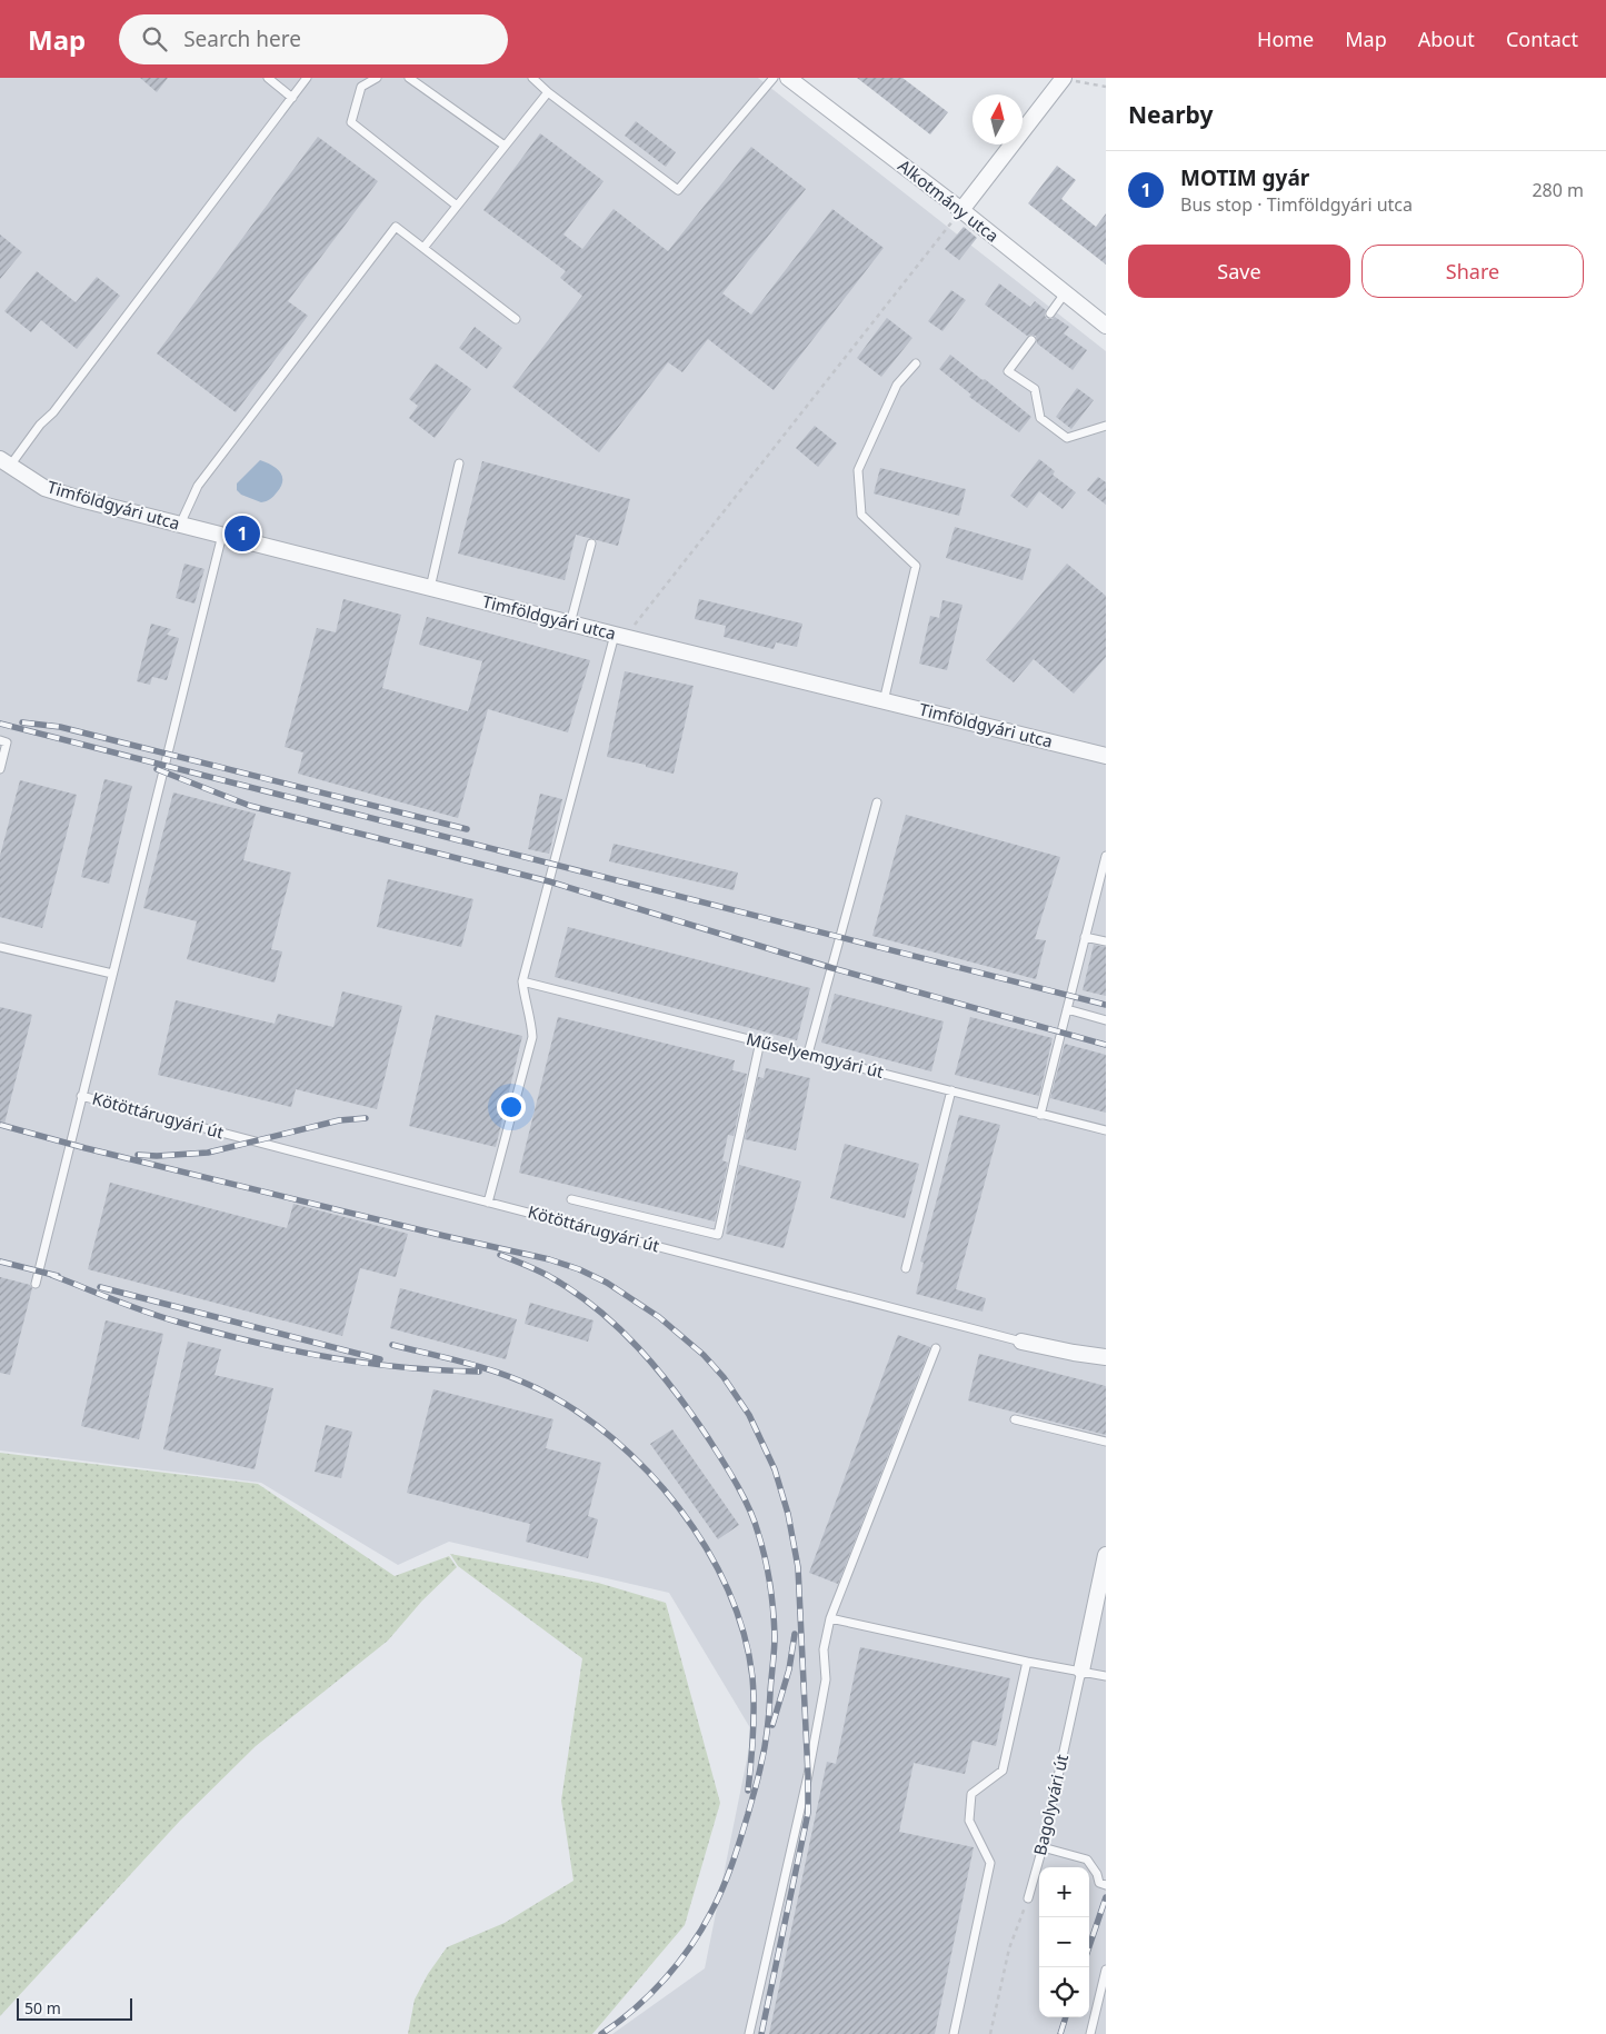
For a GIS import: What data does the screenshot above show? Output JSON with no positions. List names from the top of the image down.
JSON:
{
  "streets": {
    "street": ["Alkotmány utca", "Timföldgyári utca", "Kötöttárugyári út"],
    "lane": ["Műselyemgyári út", "Bagolyvári út"]
  },
  "scale_bar": "50 m",
  "north": "top",
  "page": {
    "header": "Map",
    "search": "Search here",
    "nav": [
      "Home",
      "Map",
      "About",
      "Contact"
    ],
    "heading": "Nearby",
    "list": [
      {
        "mark": "1",
        "name": "MOTIM gyár",
        "note": "Bus stop · Timföldgyári utca",
        "value": "280 m"
      }
    ],
    "buttons": ["Save", "Share"],
    "pins": "1",
    "map_buttons": ["+", "−"],
    "scale": "50 m"
  }
}
